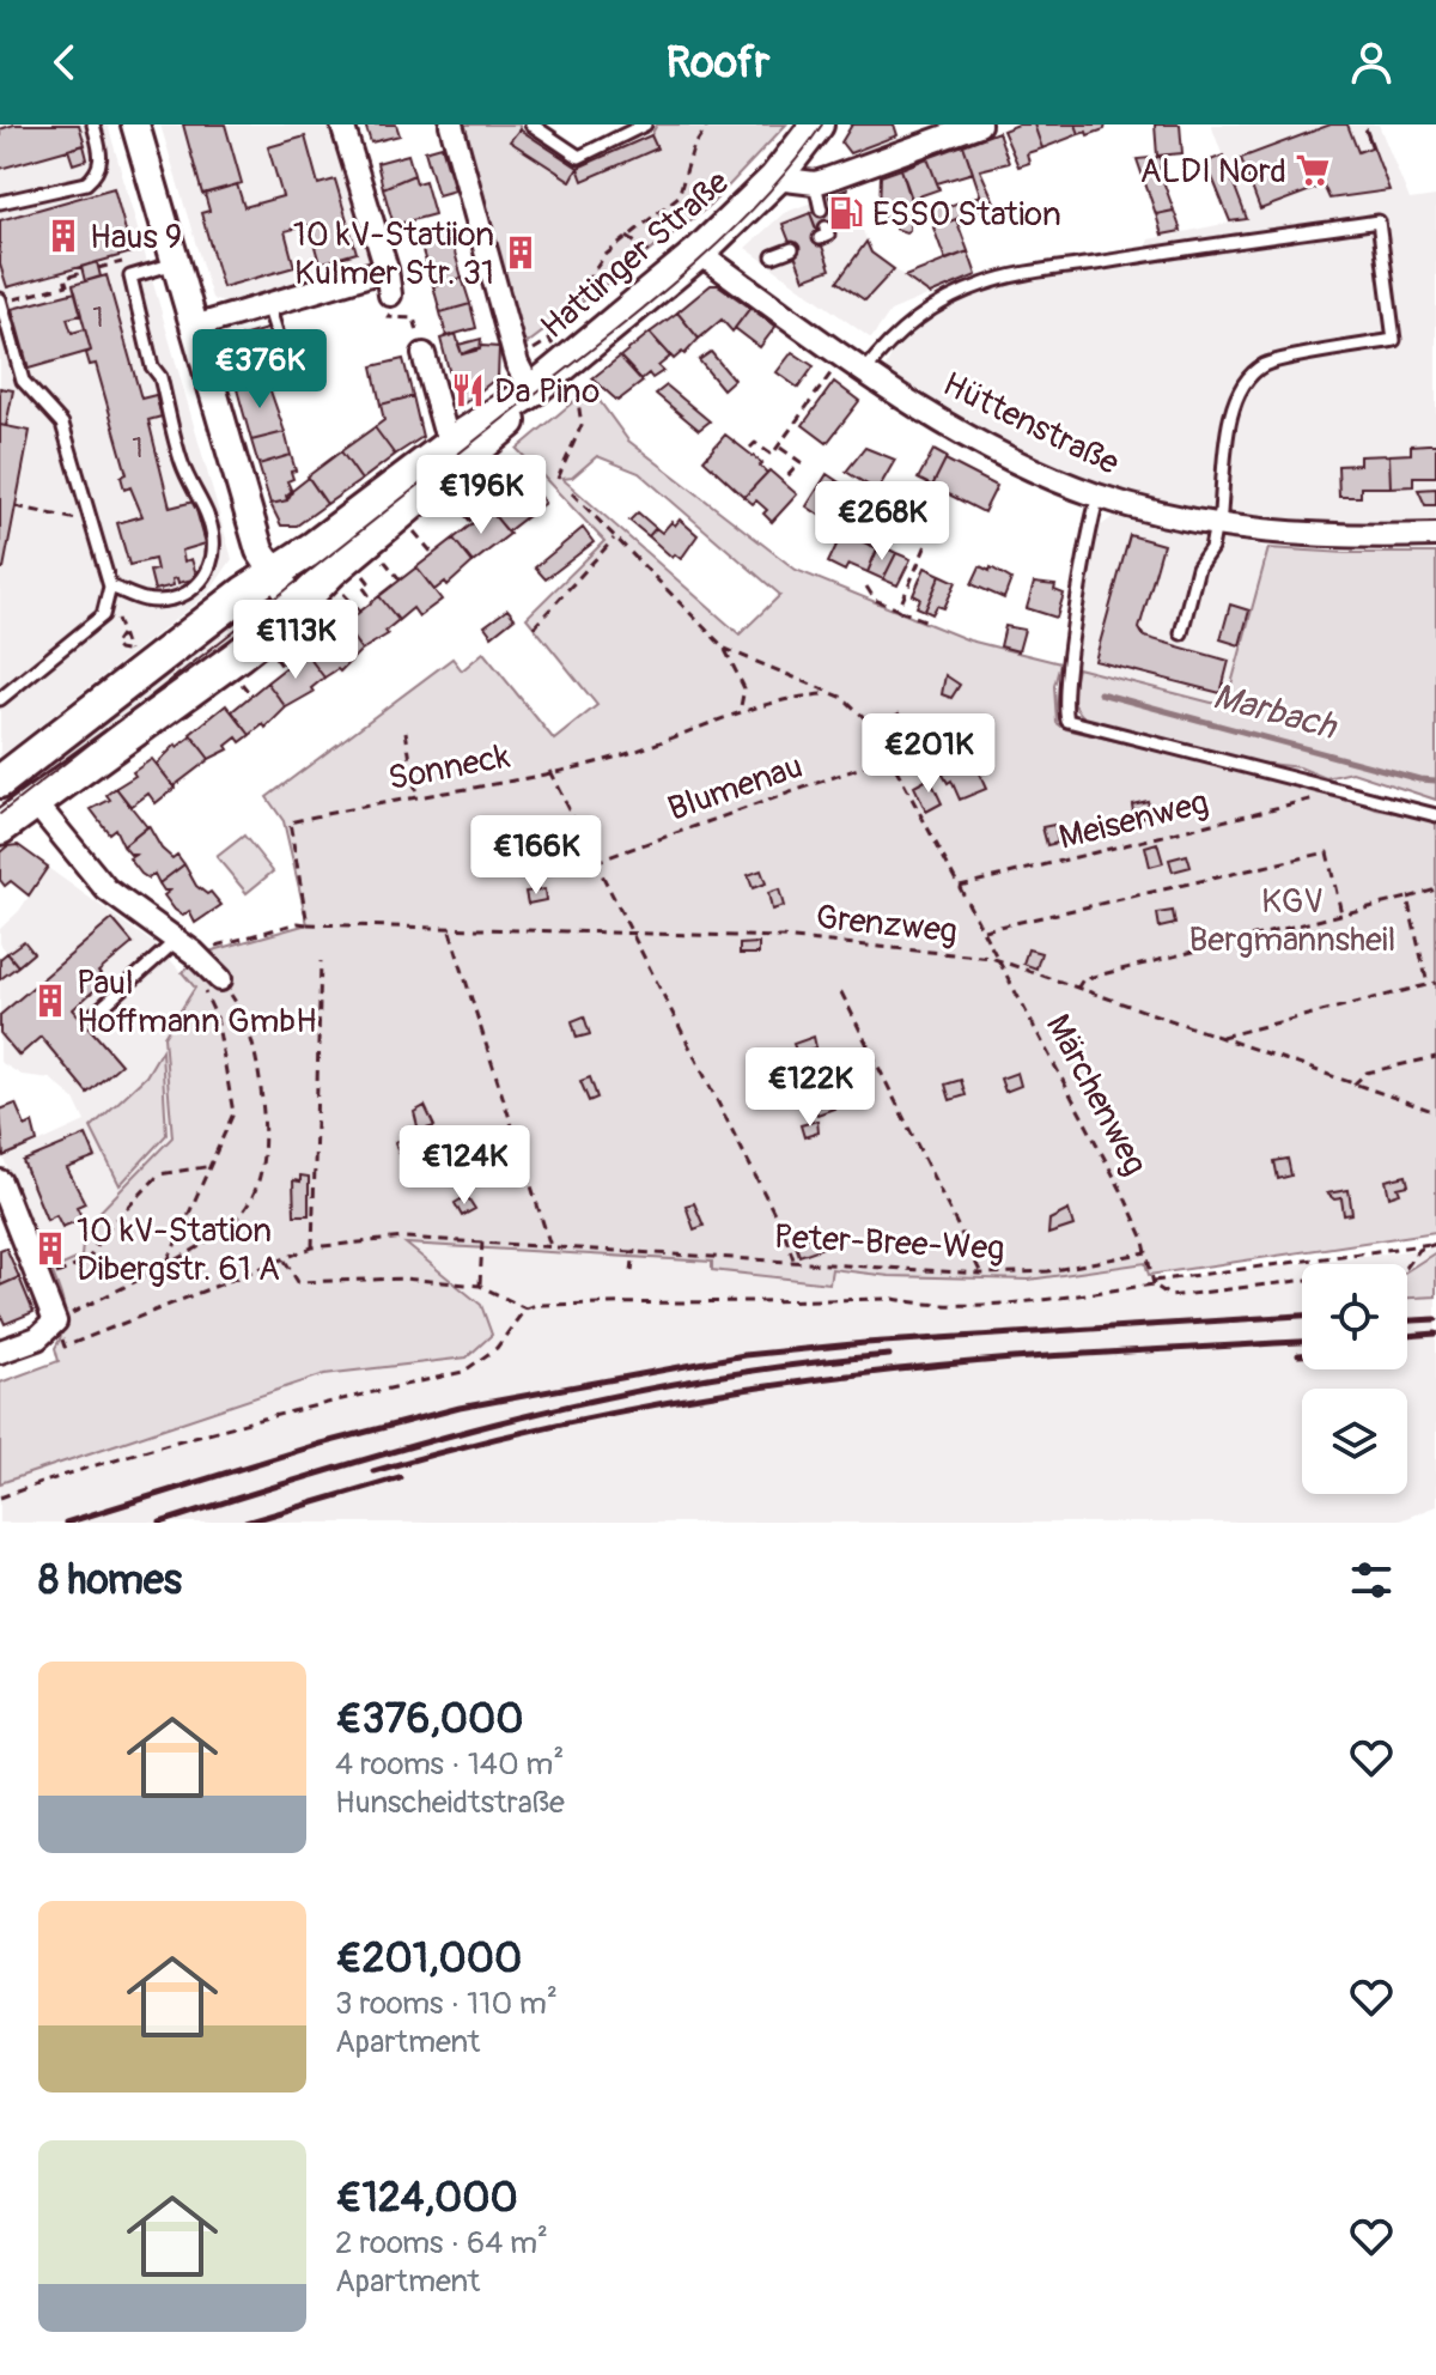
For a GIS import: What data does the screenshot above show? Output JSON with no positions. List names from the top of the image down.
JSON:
{
  "streets": {
    "main road": ["Hattinger Straße"],
    "street": ["Hüttenstraße"],
    "path": [
      "Sonneck",
      "Blumenau",
      "Meisenweg",
      "Grenzweg",
      "Märchenweg",
      "Peter-Bree-Weg"
    ]
  },
  "crossings": [
    ["Hattinger Straße", "Hüttenstraße"],
    ["Sonneck", "Grenzweg"],
    ["Sonneck", "Märchenweg"],
    ["Blumenau", "Märchenweg"],
    ["Meisenweg", "Märchenweg"],
    ["Grenzweg", "Märchenweg"],
    ["Märchenweg", "Peter-Bree-Weg"]
  ],
  "water": ["Marbach"],
  "parks": ["KGV Bergmannsheil"],
  "places": {
    "supermarket": ["ALDI Nord"],
    "fuel station": ["ESSO Station"],
    "building": [
      "Haus 9",
      "10 kV-Statiion Kulmer Str. 31",
      "Paul Hoffmann GmbH",
      "10 kV-Station Dibergstr. 61 A"
    ],
    "restaurant": ["Da Pino"]
  },
  "house_numbers": ["1", "1"],
  "page": {
    "header": "Roofr",
    "price": [
      "€376K",
      "€196K",
      "€268K",
      "€113K",
      "€201K",
      "€166K",
      "€122K",
      "€124K"
    ],
    "heading": "8 homes",
    "list": [
      {
        "name": "€376,000",
        "note": "4 rooms · 140 m² · Hunscheidtstraße"
      },
      {
        "name": "€201,000",
        "note": "3 rooms · 110 m² · Apartment"
      },
      {
        "name": "€124,000",
        "note": "2 rooms · 64 m² · Apartment"
      }
    ]
  }
}
